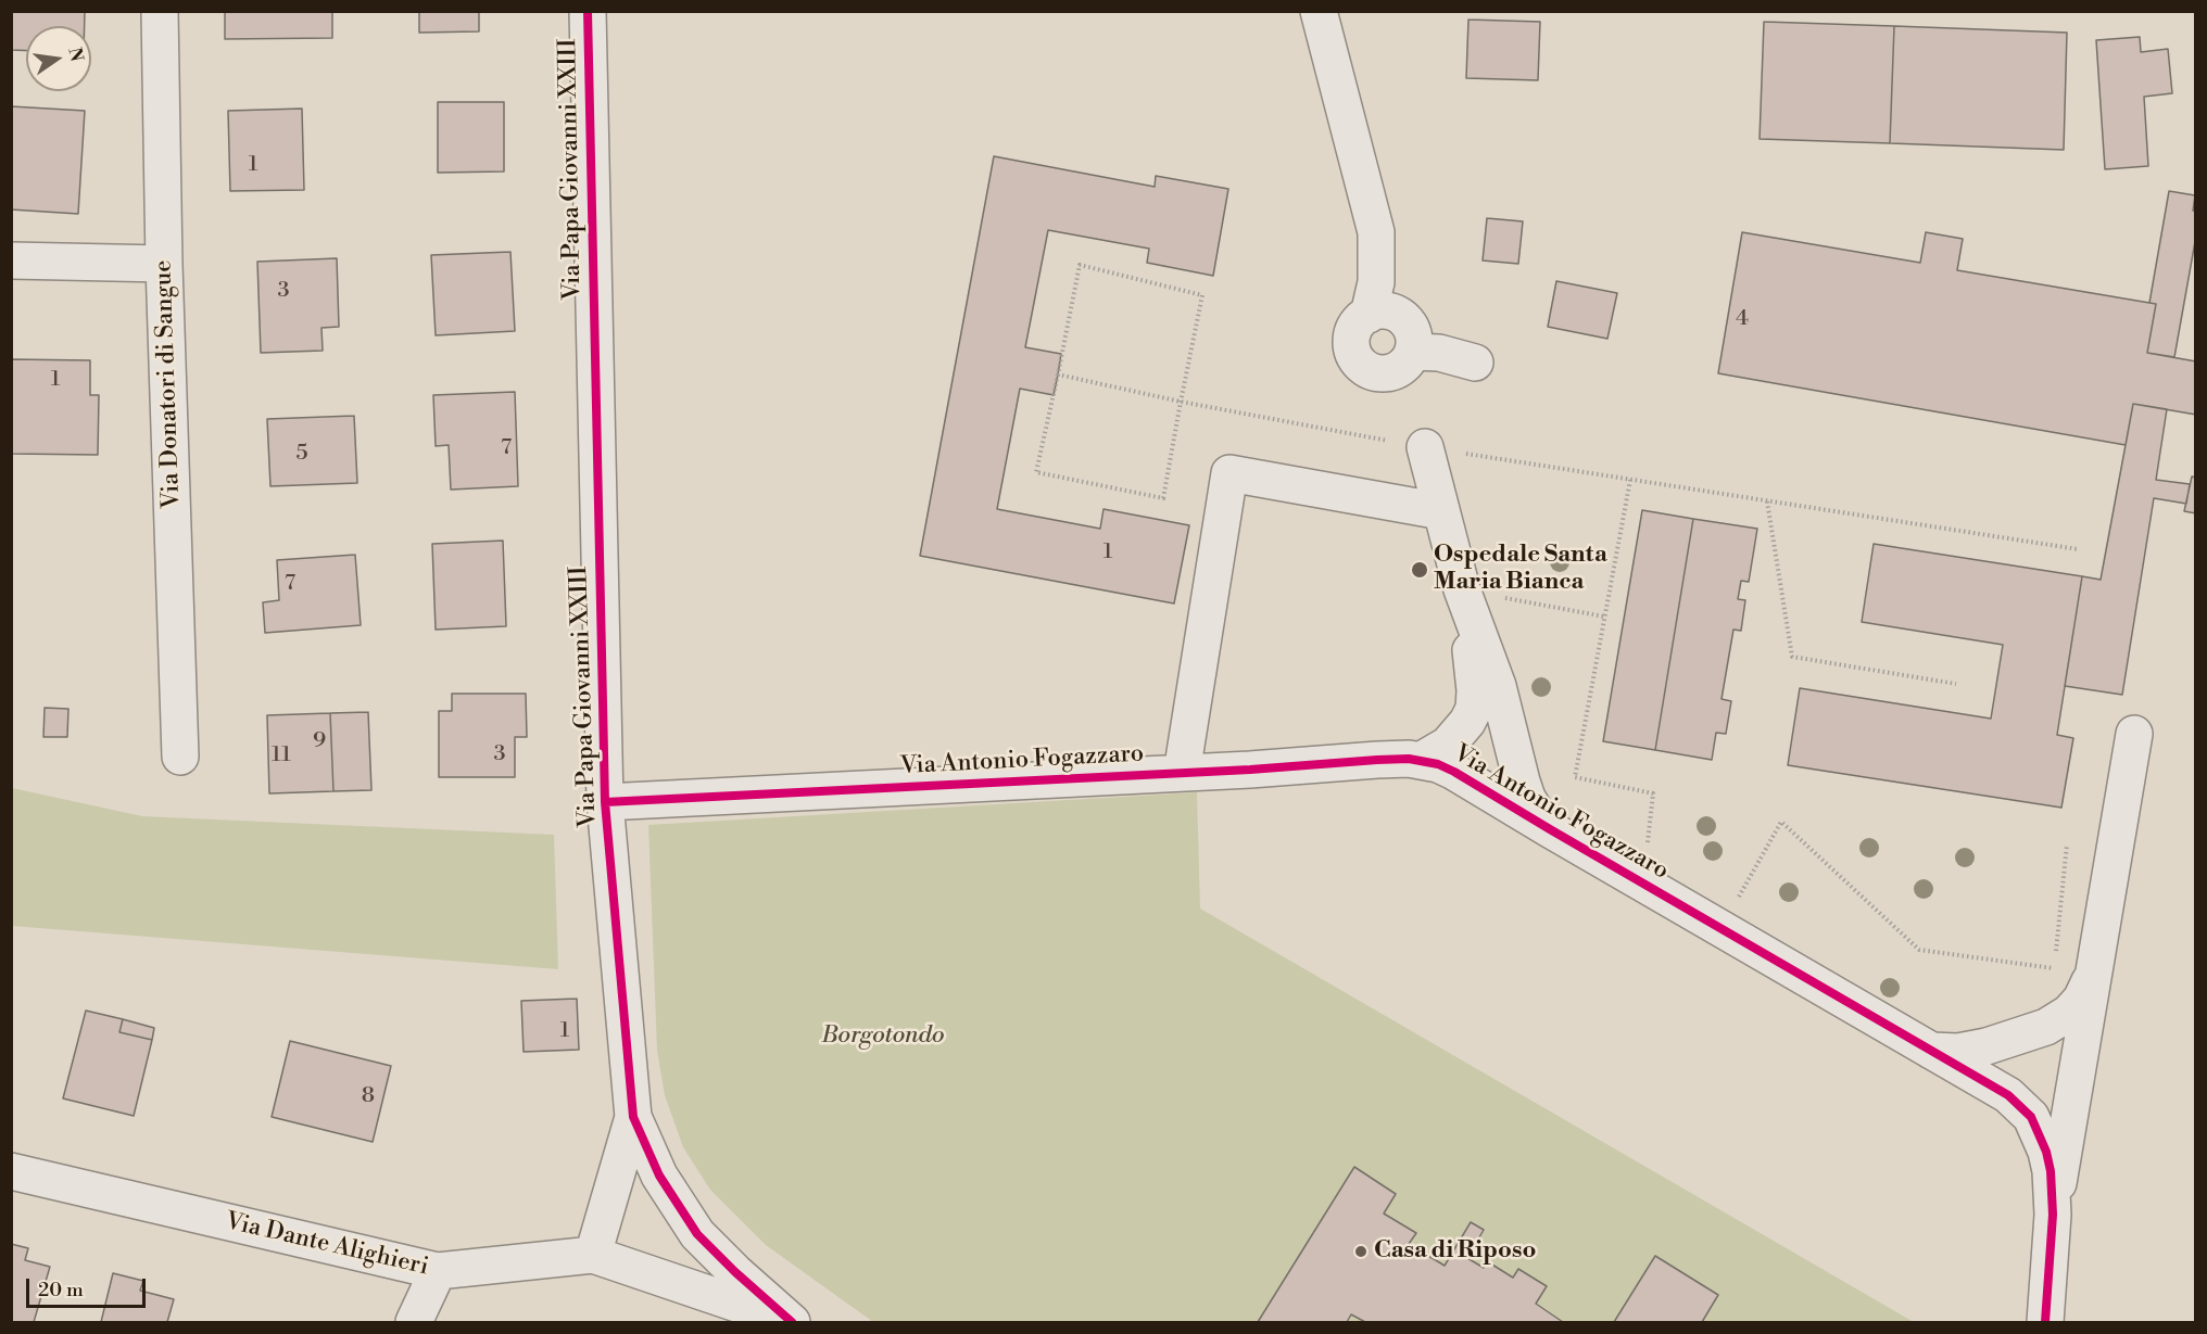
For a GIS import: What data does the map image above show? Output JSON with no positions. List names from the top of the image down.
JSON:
{
  "streets": {
    "street": [
      "Via Papa Giovanni XXIII",
      "Via Donatori di Sangue",
      "Via Antonio Fogazzaro",
      "Via Dante Alighieri"
    ]
  },
  "crossings": [
    ["Via Papa Giovanni XXIII", "Via Antonio Fogazzaro"],
    ["Via Papa Giovanni XXIII", "Via Dante Alighieri"]
  ],
  "parks": ["Borgotondo"],
  "places": ["Ospedale Santa Maria Bianca", "Casa di Riposo"],
  "house_numbers": [
    "1",
    "3",
    "4",
    "1",
    "7",
    "5",
    "1",
    "7",
    "9",
    "3",
    "11",
    "1",
    "8"
  ],
  "scale_bar": "20 m",
  "north": "right"
}
